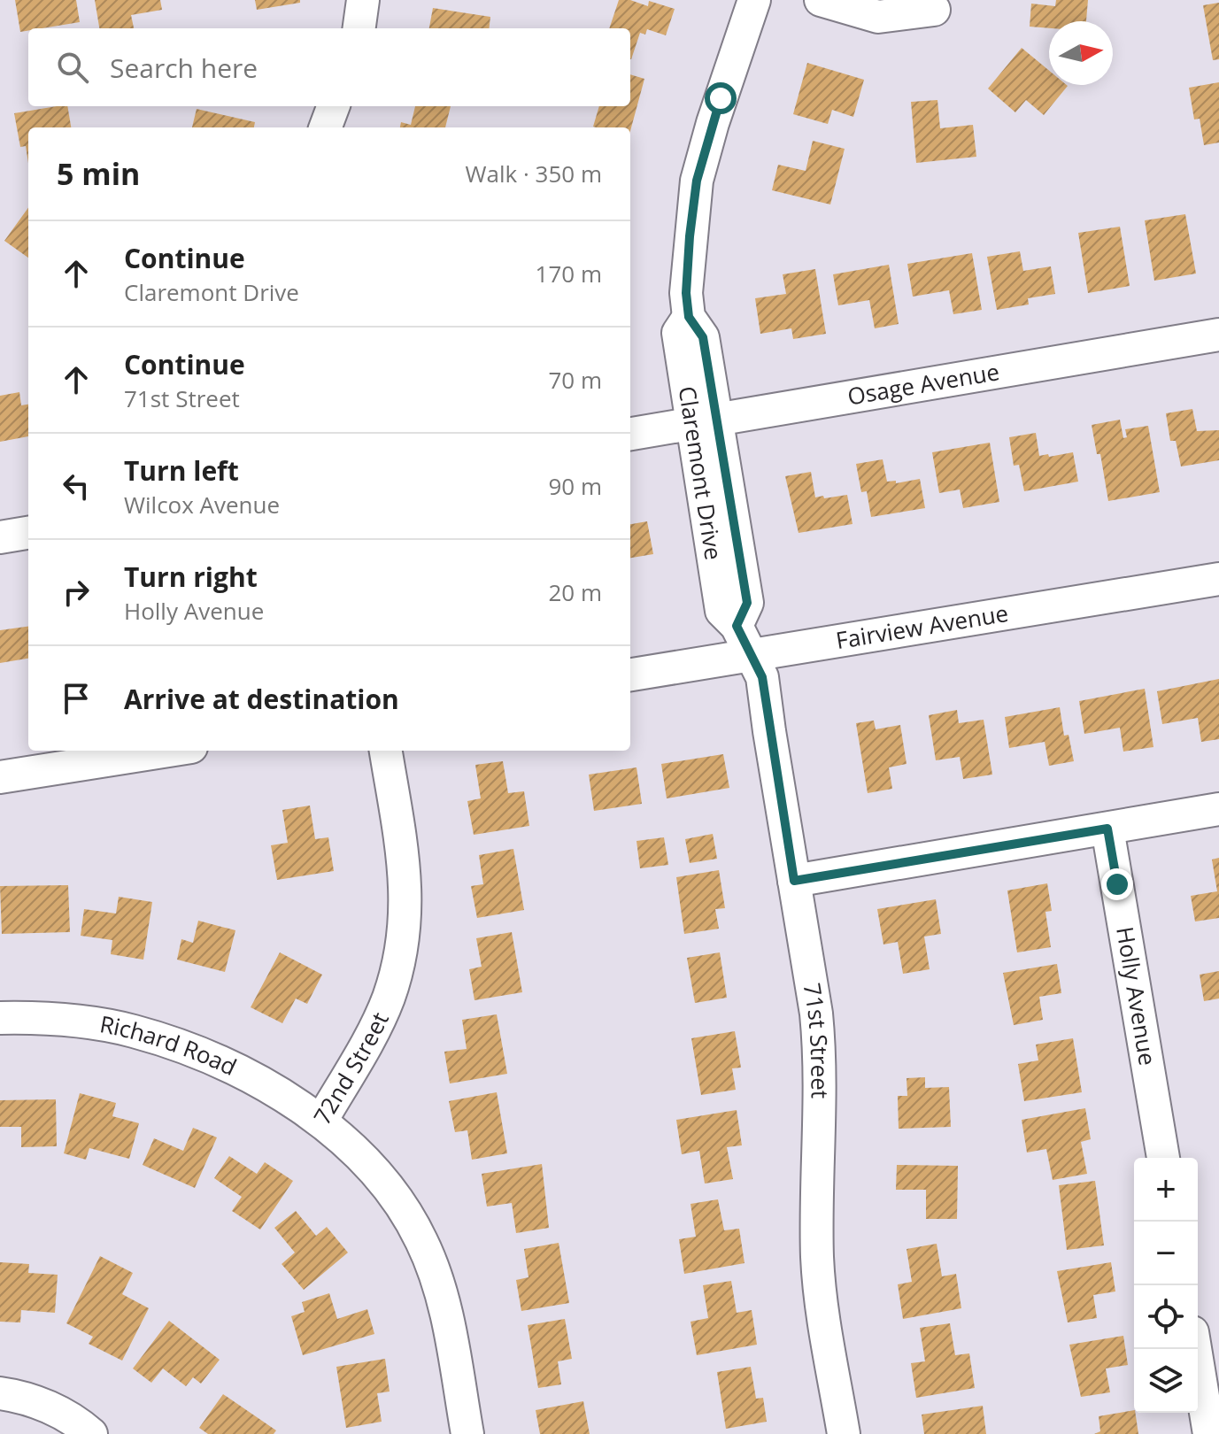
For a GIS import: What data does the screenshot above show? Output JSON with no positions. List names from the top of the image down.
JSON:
{
  "streets": {
    "street": [
      "Osage Avenue",
      "Claremont Drive",
      "Fairview Avenue",
      "Holly Avenue",
      "71st Street",
      "Richard Road",
      "72nd Street"
    ]
  },
  "crossings": [
    ["Osage Avenue", "Claremont Drive"],
    ["Claremont Drive", "Fairview Avenue"],
    ["Claremont Drive", "71st Street"],
    ["Fairview Avenue", "71st Street"],
    ["Richard Road", "72nd Street"]
  ],
  "north": "right",
  "page": {
    "search": "Search here",
    "heading": ["5 min", "Walk · 350 m"],
    "list": [
      ["Continue", "Claremont Drive", "170 m"],
      ["Continue", "71st Street", "70 m"],
      ["Turn left", "Wilcox Avenue", "90 m"],
      ["Turn right", "Holly Avenue", "20 m"],
      "Arrive at destination"
    ],
    "map_buttons": ["+", "−"]
  }
}
